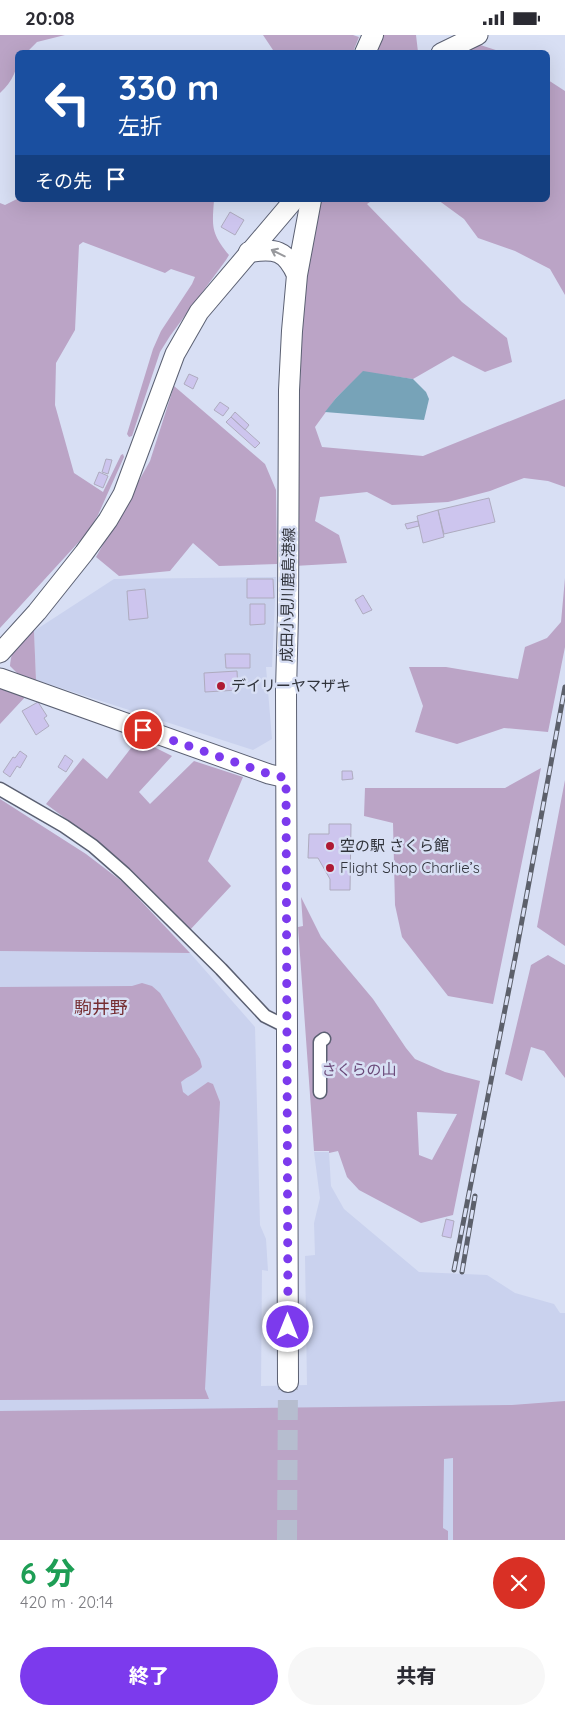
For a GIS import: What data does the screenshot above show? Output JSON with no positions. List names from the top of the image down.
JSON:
{
  "streets": {
    "main road": ["成田小見川鹿島港線"]
  },
  "districts": ["駒井野"],
  "parks": ["さくらの山"],
  "places": ["デイリーヤマザキ", "空の駅 さくら館", "Flight Shop Charlie’s"],
  "page": {
    "status": "20:08",
    "turn": ["330 m", "左折"],
    "then": "その先",
    "heading": ["6 分", "420 m · 20:14"],
    "buttons": ["終了", "共有"]
  }
}
